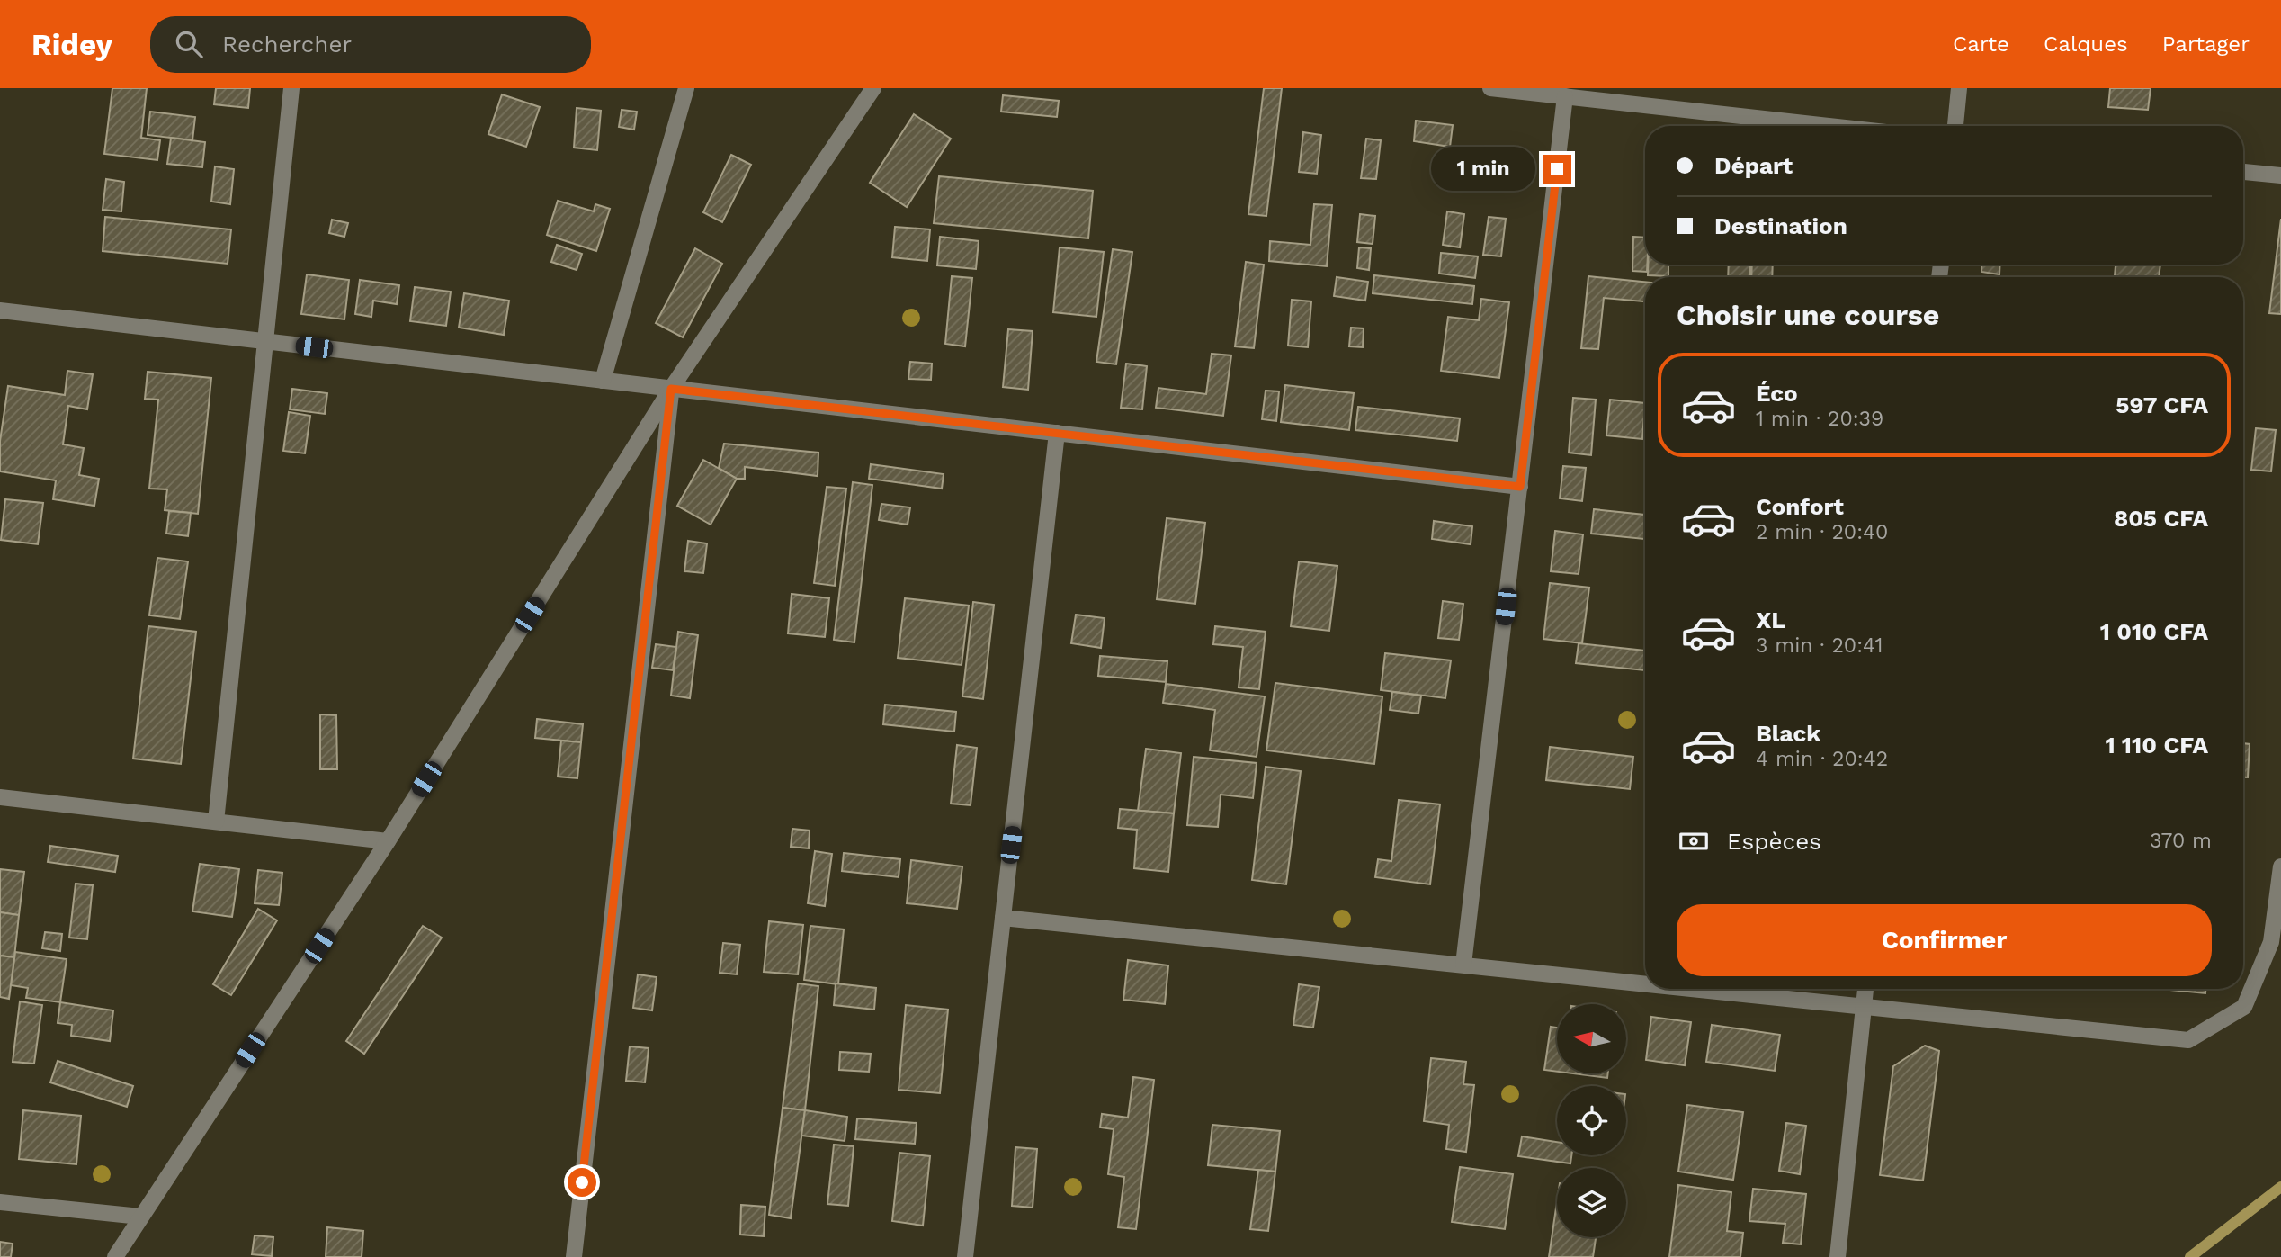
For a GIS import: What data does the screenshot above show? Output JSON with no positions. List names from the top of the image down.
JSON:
{
  "north": "left",
  "page": {
    "header": "Ridey",
    "search": "Rechercher",
    "nav": ["Carte", "Calques", "Partager"],
    "banner": ["Départ", "Destination"],
    "bubble": "1 min",
    "heading": "Choisir une course",
    "list": [
      {
        "name": "Éco",
        "note": "1 min · 20:39",
        "value": "597 CFA"
      },
      {
        "name": "Confort",
        "note": "2 min · 20:40",
        "value": "805 CFA"
      },
      {
        "name": "XL",
        "note": "3 min · 20:41",
        "value": "1 010 CFA"
      },
      {
        "name": "Black",
        "note": "4 min · 20:42",
        "value": "1 110 CFA"
      }
    ],
    "pay": ["Espèces", "370 m"],
    "buttons": "Confirmer"
  }
}
